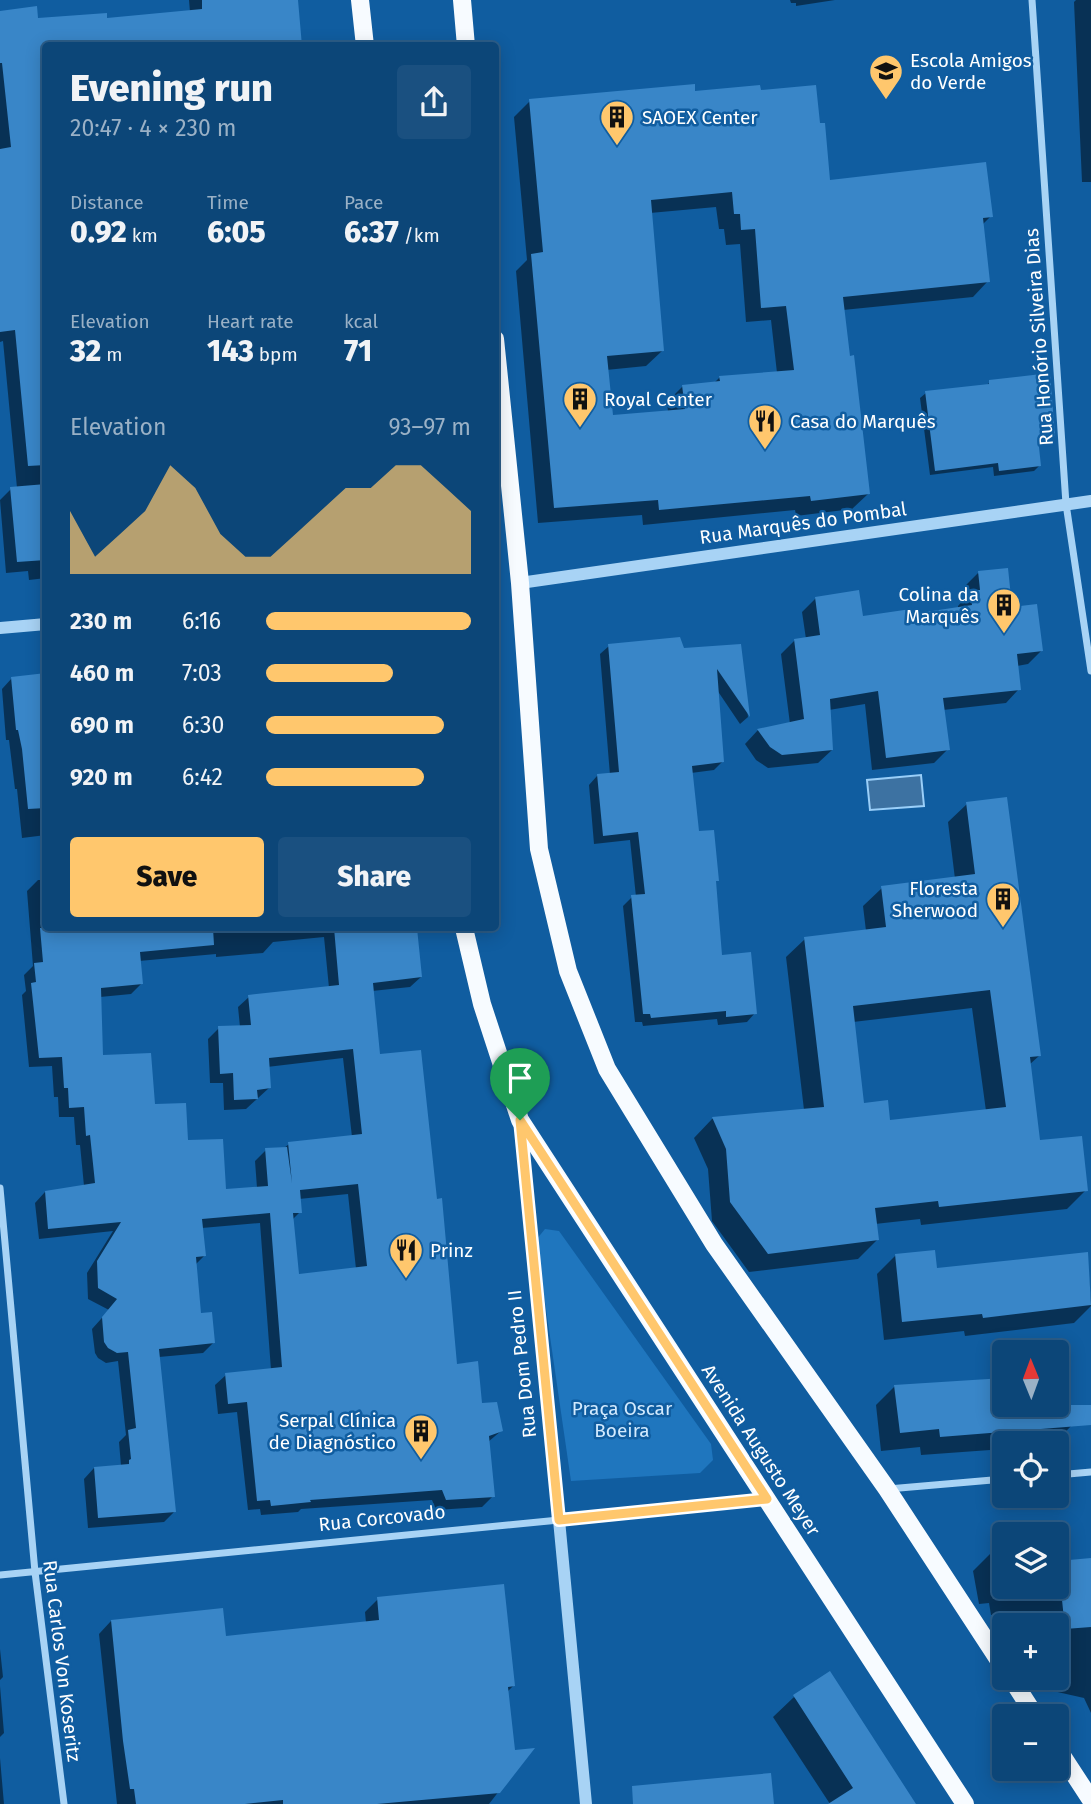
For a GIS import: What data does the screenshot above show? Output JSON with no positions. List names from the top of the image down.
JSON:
{
  "streets": {
    "main road": ["Rua Dom Pedro II", "Avenida Augusto Meyer"],
    "street": [
      "Rua Honório Silveira Dias",
      "Rua Marquês do Pombal",
      "Rua Corcovado",
      "Rua Carlos Von Koseritz"
    ]
  },
  "crossings": [
    ["Rua Honório Silveira Dias", "Rua Marquês do Pombal"],
    ["Rua Dom Pedro II", "Avenida Augusto Meyer"],
    ["Rua Dom Pedro II", "Rua Corcovado"],
    ["Avenida Augusto Meyer", "Rua Corcovado"],
    ["Rua Corcovado", "Rua Carlos Von Koseritz"]
  ],
  "parks": ["Praça Oscar Boeira"],
  "places": {
    "school or university": ["Escola Amigos do Verde"],
    "building": [
      "SAOEX Center",
      "Royal Center",
      "Colina da Marquês",
      "Floresta Sherwood",
      "Serpal Clínica de Diagnóstico"
    ],
    "restaurant": ["Casa do Marquês", "Prinz"]
  },
  "north": "top",
  "page": {
    "heading": ["Evening run", "20:47 · 4 × 230 m"],
    "stats": [
      ["Distance", "0.92 km"],
      ["Time", "6:05"],
      ["Pace", "6:37 /km"],
      ["Elevation", "32 m"],
      ["Heart rate", "143 bpm"],
      ["kcal", "71"]
    ],
    "chart": ["Elevation", "93–97 m"],
    "list": [
      {
        "name": "230 m",
        "note": "6:16"
      },
      {
        "name": "460 m",
        "note": "7:03"
      },
      {
        "name": "690 m",
        "note": "6:30"
      },
      {
        "name": "920 m",
        "note": "6:42"
      }
    ],
    "buttons": ["Save", "Share"],
    "map_buttons": ["+", "−"]
  }
}
